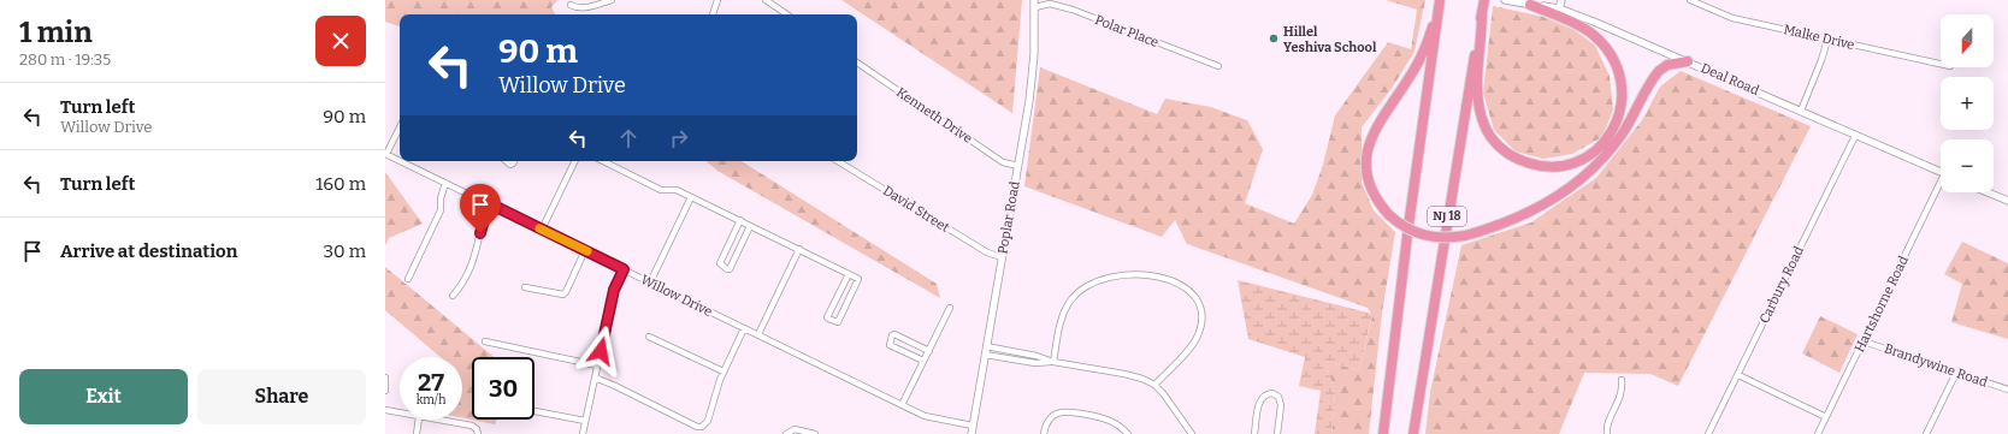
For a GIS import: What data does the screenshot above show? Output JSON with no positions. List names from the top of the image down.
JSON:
{
  "streets": {
    "highway": ["NJ 18"],
    "street": [
      "Polar Place",
      "Malke Drive",
      "Deal Road",
      "Kenneth Drive",
      "David Street",
      "Poplar Road",
      "Carbury Road",
      "Willow Drive",
      "Hartshorne Road",
      "Brandywine Road"
    ]
  },
  "crossings": [
    ["Polar Place", "Poplar Road"],
    ["Deal Road", "Carbury Road"],
    ["Kenneth Drive", "Poplar Road"],
    ["David Street", "Poplar Road"],
    ["Poplar Road", "Willow Drive"],
    ["Hartshorne Road", "Brandywine Road"]
  ],
  "places": ["Hillel Yeshiva School"],
  "north": "bottom",
  "page": {
    "heading": ["1 min", "280 m · 19:35"],
    "map_buttons": ["+", "−"],
    "turn": ["90 m", "Willow Drive"],
    "list": [
      {
        "name": "Turn left",
        "note": "Willow Drive",
        "value": "90 m"
      },
      {
        "name": "Turn left",
        "value": "160 m"
      },
      {
        "name": "Arrive at destination",
        "value": "30 m"
      }
    ],
    "speed": "27 km/h",
    "limit": "30",
    "buttons": ["Exit", "Share"]
  }
}
